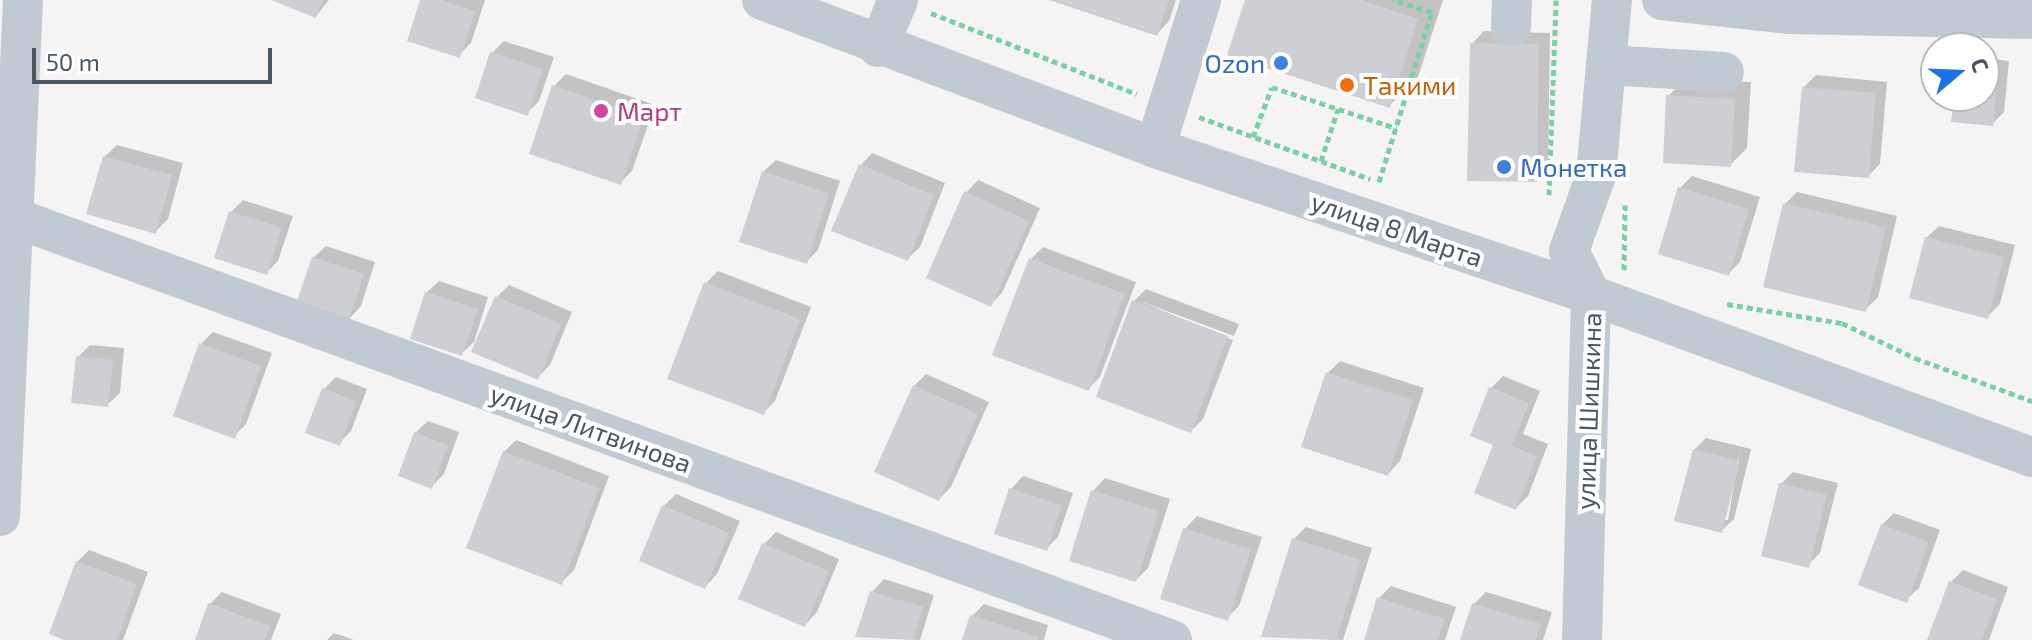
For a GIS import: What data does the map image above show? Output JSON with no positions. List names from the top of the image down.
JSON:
{
  "streets": {
    "street": ["улица 8 Марта", "улица Шишкина", "улица Литвинова"]
  },
  "crossings": [
    ["улица 8 Марта", "улица Шишкина"]
  ],
  "places": [
    "Ozon",
    "Такими",
    "Март",
    "Монетка"
  ],
  "scale_bar": "50 m",
  "north": "right"
}
